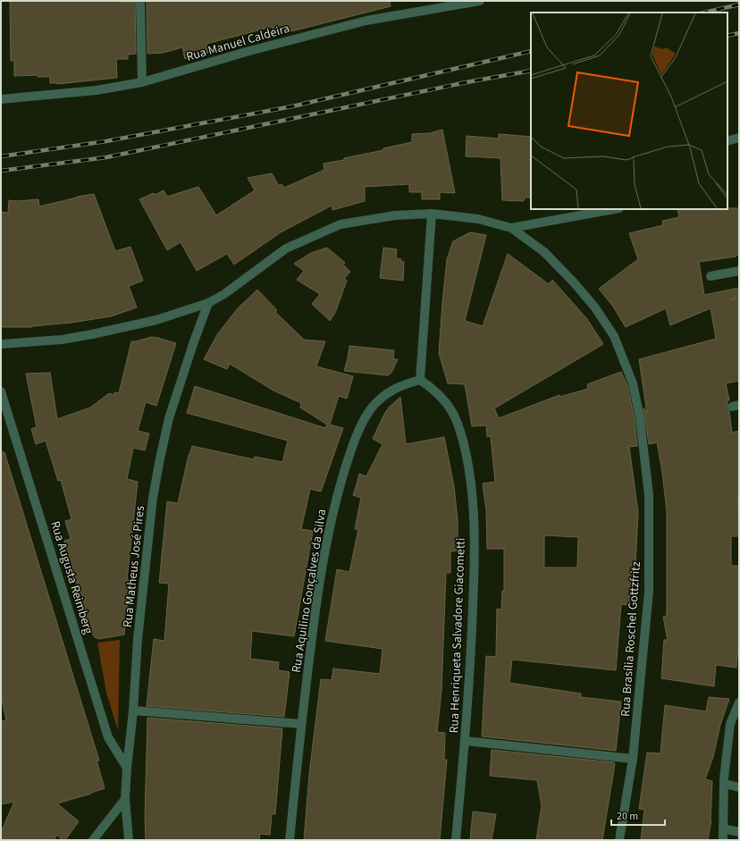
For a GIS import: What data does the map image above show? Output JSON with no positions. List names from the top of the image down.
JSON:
{
  "streets": {
    "street": [
      "Rua Manuel Caldeira",
      "Rua Matheus José Pires",
      "Rua Augusta Reimberg",
      "Rua Aquilino Gonçalves da Silva",
      "Rua Henriqueta Salvadore Giacometti",
      "Rua Brasília Roschel Gottzfritz"
    ]
  },
  "crossings": [
    ["Rua Matheus José Pires", "Rua Augusta Reimberg"],
    ["Rua Aquilino Gonçalves da Silva", "Rua Henriqueta Salvadore Giacometti"]
  ],
  "scale_bar": "20 m"
}
